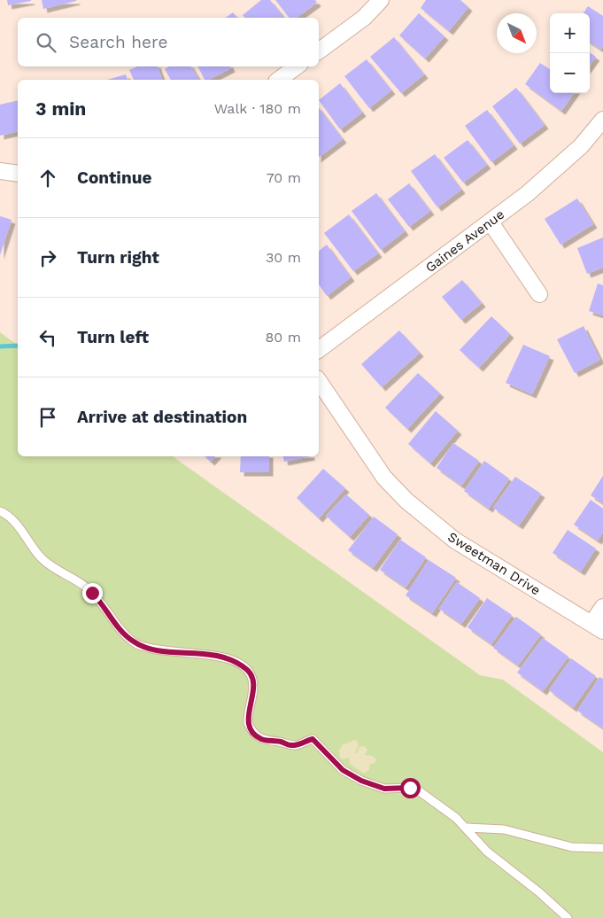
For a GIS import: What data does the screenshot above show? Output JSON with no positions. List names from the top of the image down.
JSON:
{
  "streets": {
    "street": ["Gaines Avenue", "Sweetman Drive"]
  },
  "north": "bottom right",
  "page": {
    "map_buttons": ["+", "−"],
    "search": "Search here",
    "heading": ["3 min", "Walk · 180 m"],
    "list": [
      ["Continue", "70 m"],
      ["Turn right", "30 m"],
      ["Turn left", "80 m"],
      "Arrive at destination"
    ]
  }
}
